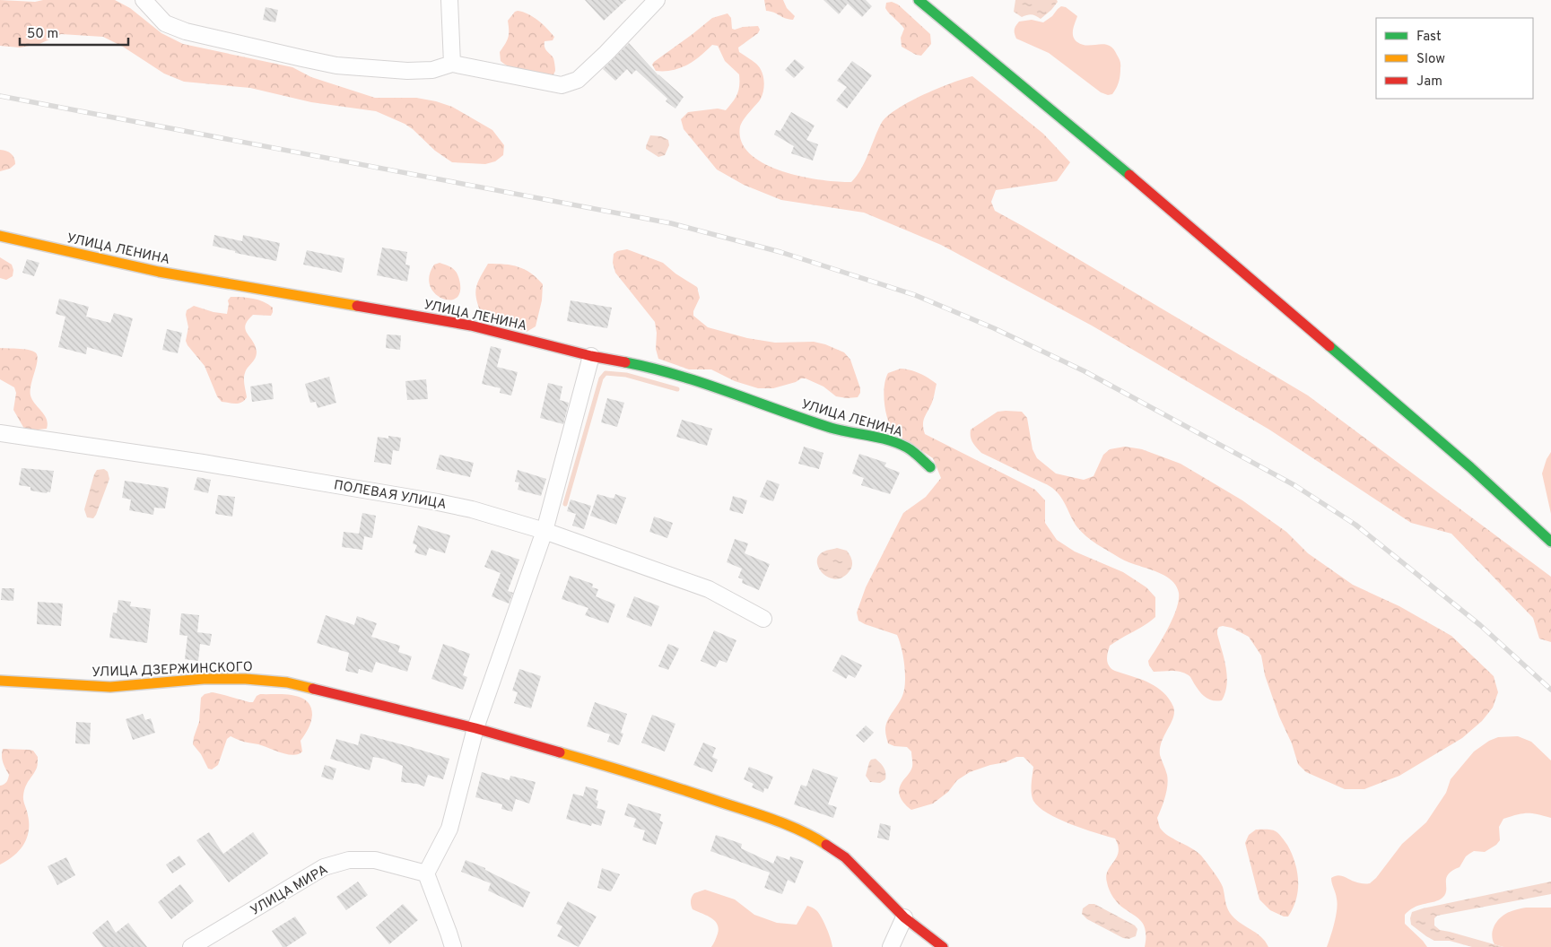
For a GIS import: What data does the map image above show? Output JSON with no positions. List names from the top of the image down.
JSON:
{
  "streets": {
    "street": [
      "УЛИЦА ЛЕНИНА",
      "ПОЛЕВАЯ УЛИЦА",
      "УЛИЦА ДЗЕРЖИНСКОГО",
      "УЛИЦА МИРА"
    ]
  },
  "legend": ["Fast", "Slow", "Jam"],
  "scale_bar": "50 m"
}
